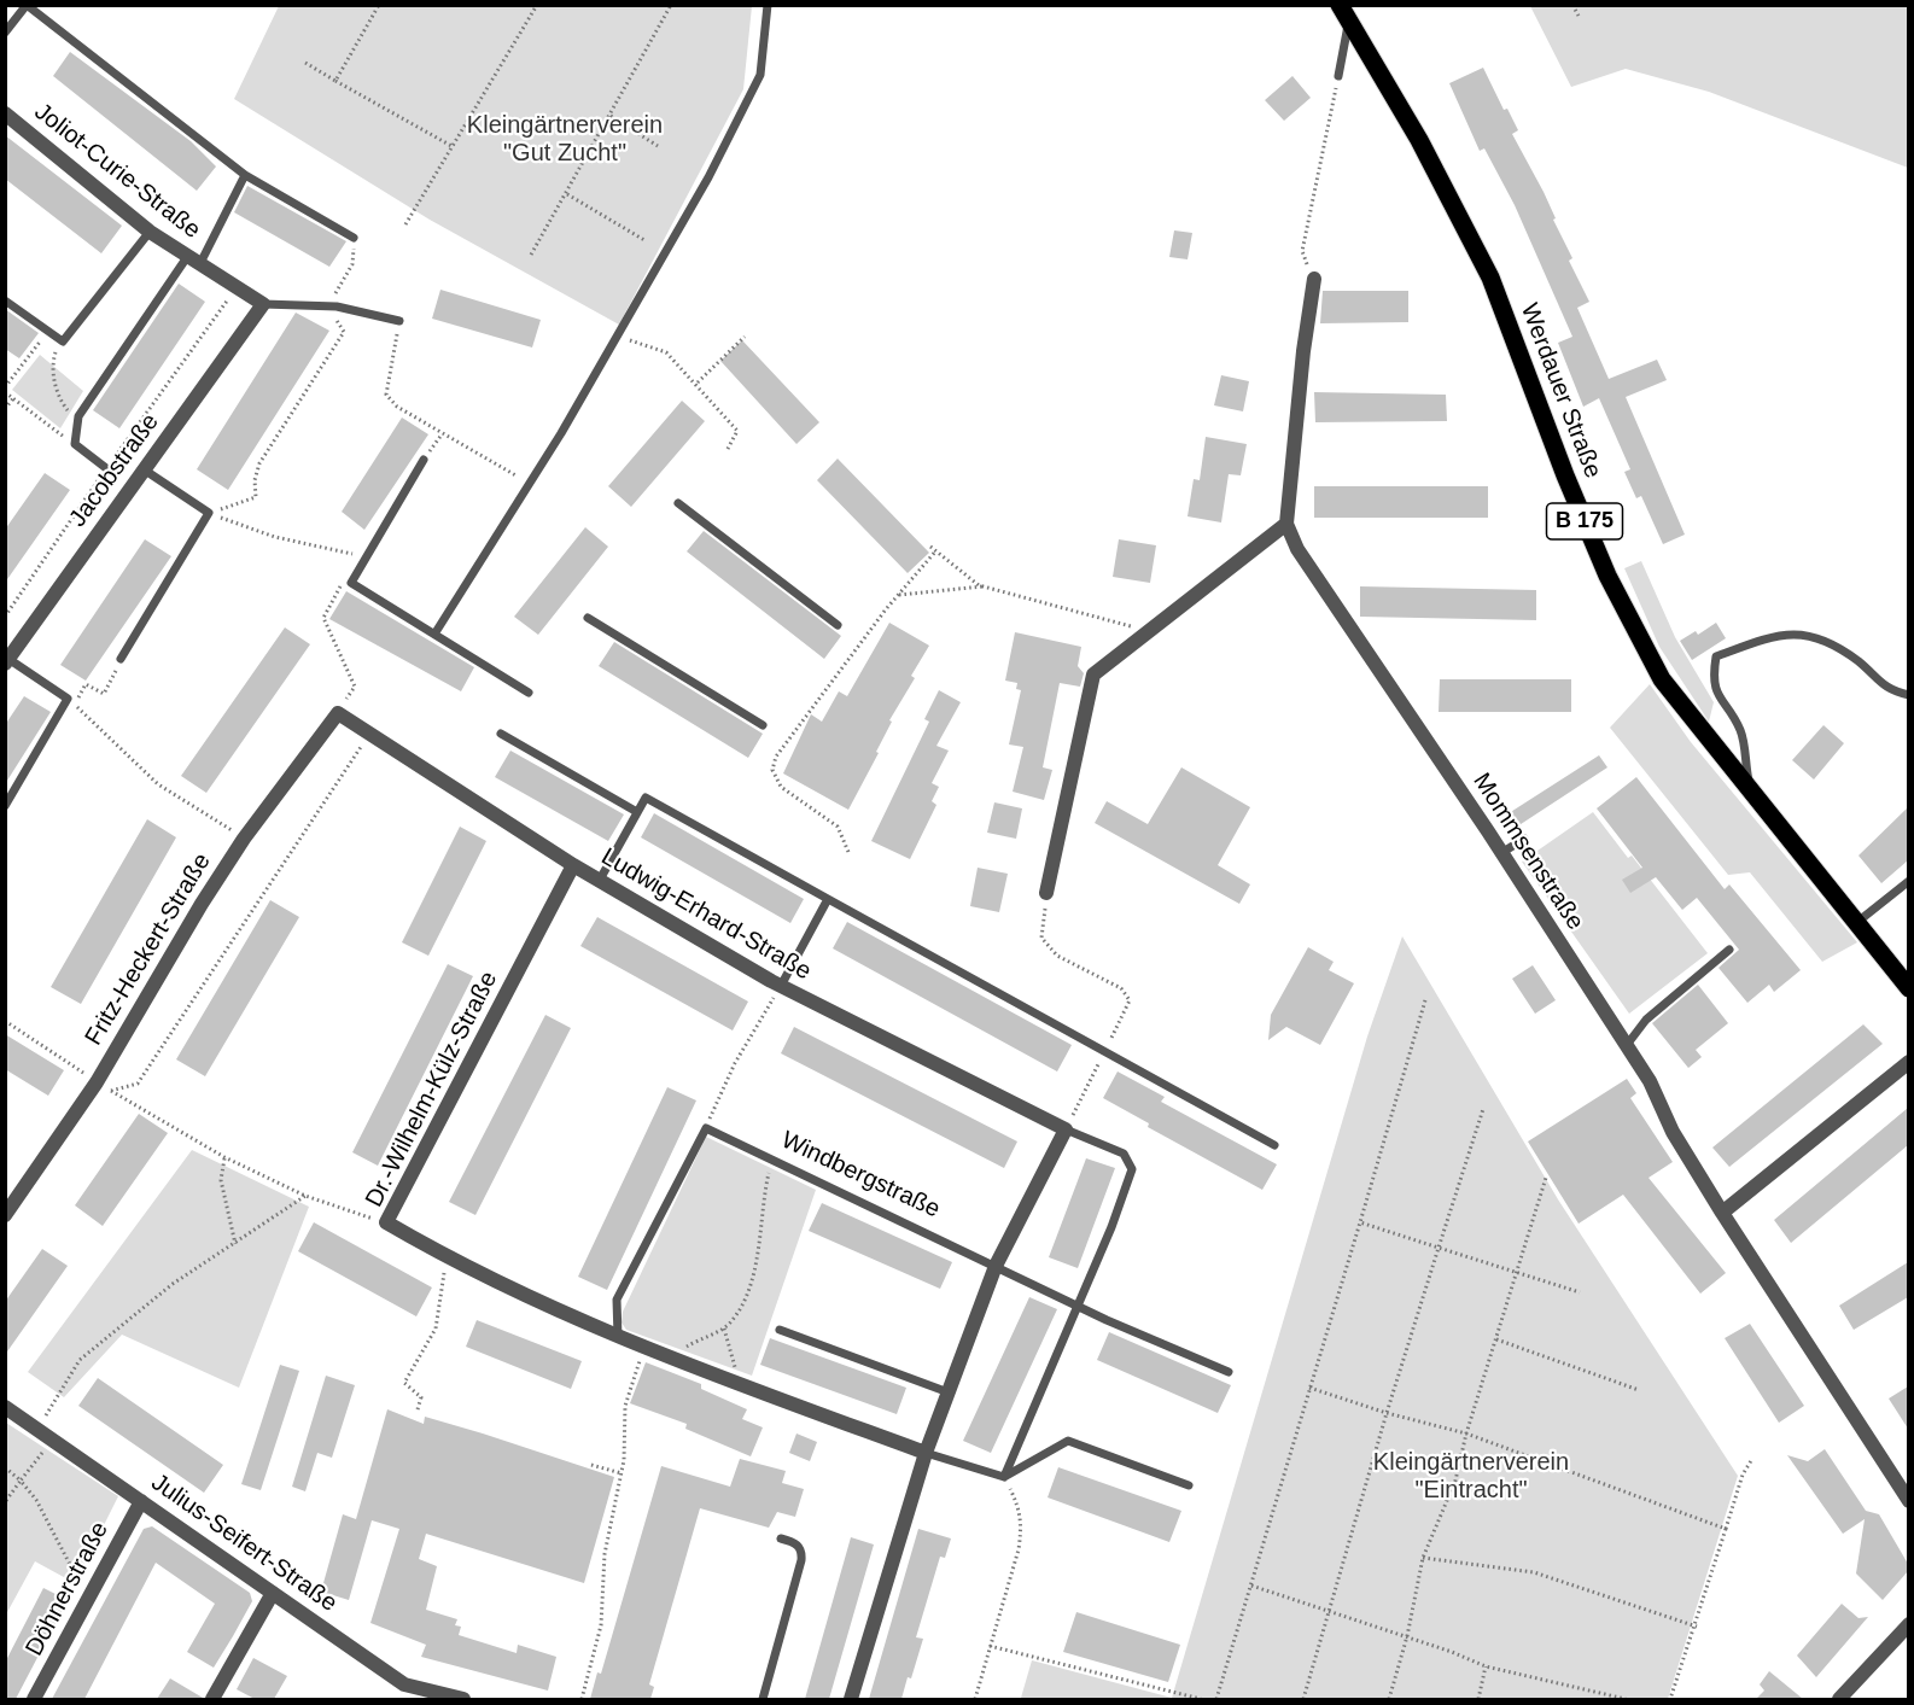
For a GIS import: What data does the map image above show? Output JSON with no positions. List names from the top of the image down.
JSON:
{
  "streets": {
    "main road": ["Werdauer Straße", "B 175"],
    "street": [
      "Joliot-Curie-Straße",
      "Jacobstraße",
      "Mommsenstraße",
      "Ludwig-Erhard-Straße",
      "Fritz-Heckert-Straße",
      "Dr.-Wilhelm-Külz-Straße",
      "Julius-Seifert-Straße",
      "Döhnerstraße"
    ],
    "lane": ["Windbergstraße"]
  },
  "crossings": [
    ["Joliot-Curie-Straße", "Jacobstraße"],
    ["Ludwig-Erhard-Straße", "Fritz-Heckert-Straße"],
    ["Ludwig-Erhard-Straße", "Dr.-Wilhelm-Külz-Straße"],
    ["Julius-Seifert-Straße", "Döhnerstraße"]
  ],
  "parks": ["Kleingärtnerverein \"Gut Zucht\"", "Kleingärtnerverein \"Eintracht\""]
}
